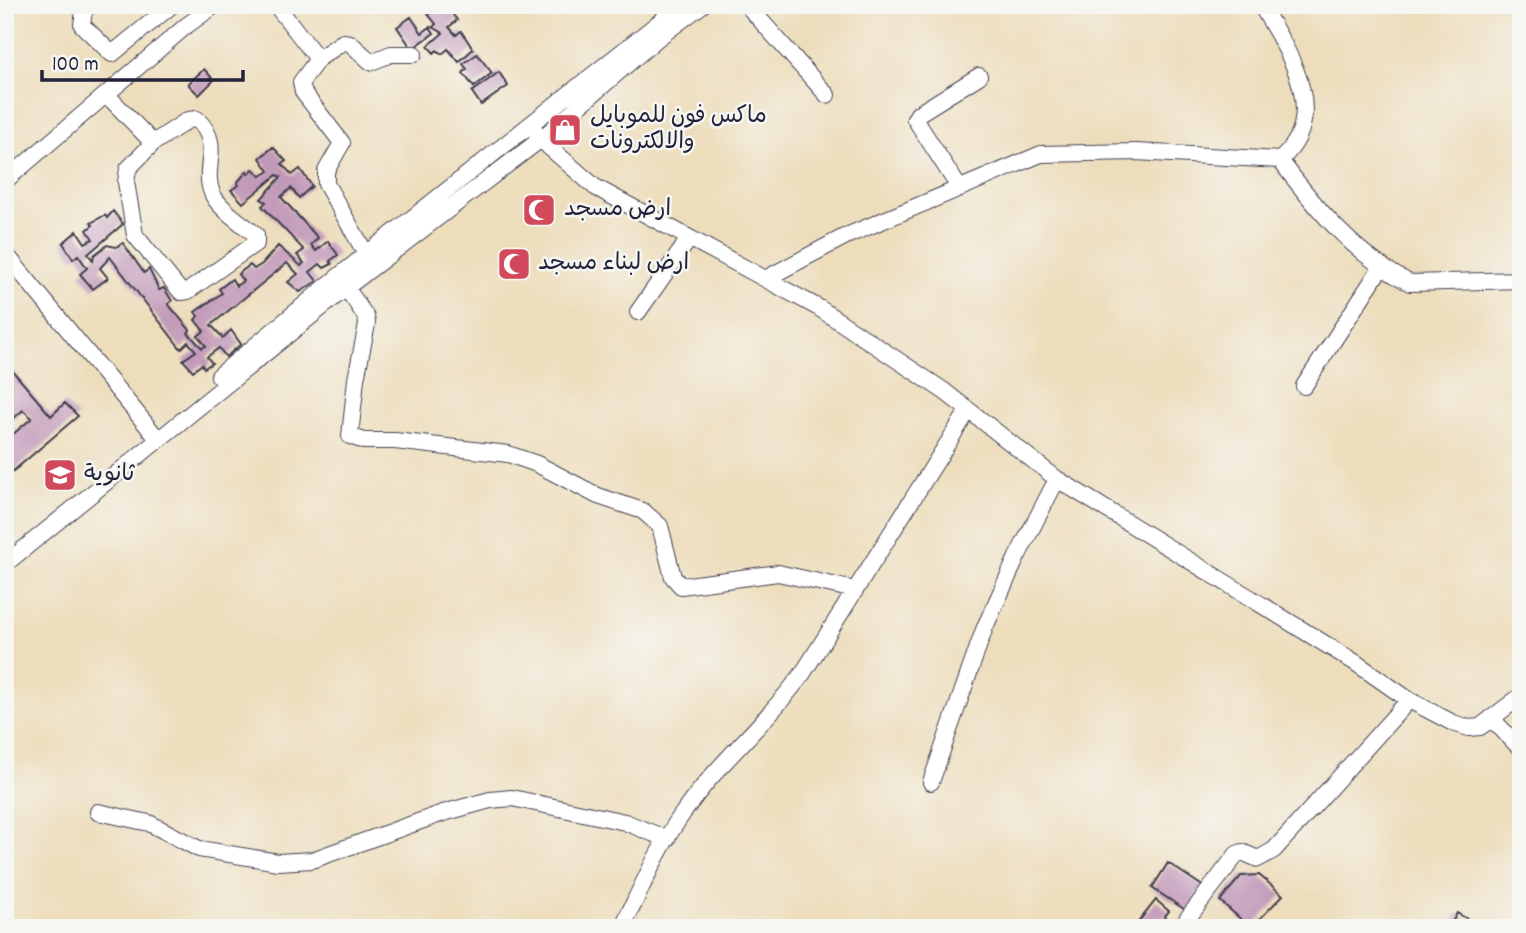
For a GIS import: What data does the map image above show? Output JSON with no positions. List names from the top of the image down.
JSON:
{
  "places": {
    "shop": ["ماكس فون للموبايل والالكترونات"],
    "mosque": ["ارض مسجد", "ارض لبناء مسجد"],
    "school or university": ["ثانوية"]
  },
  "scale_bar": "100 m"
}
